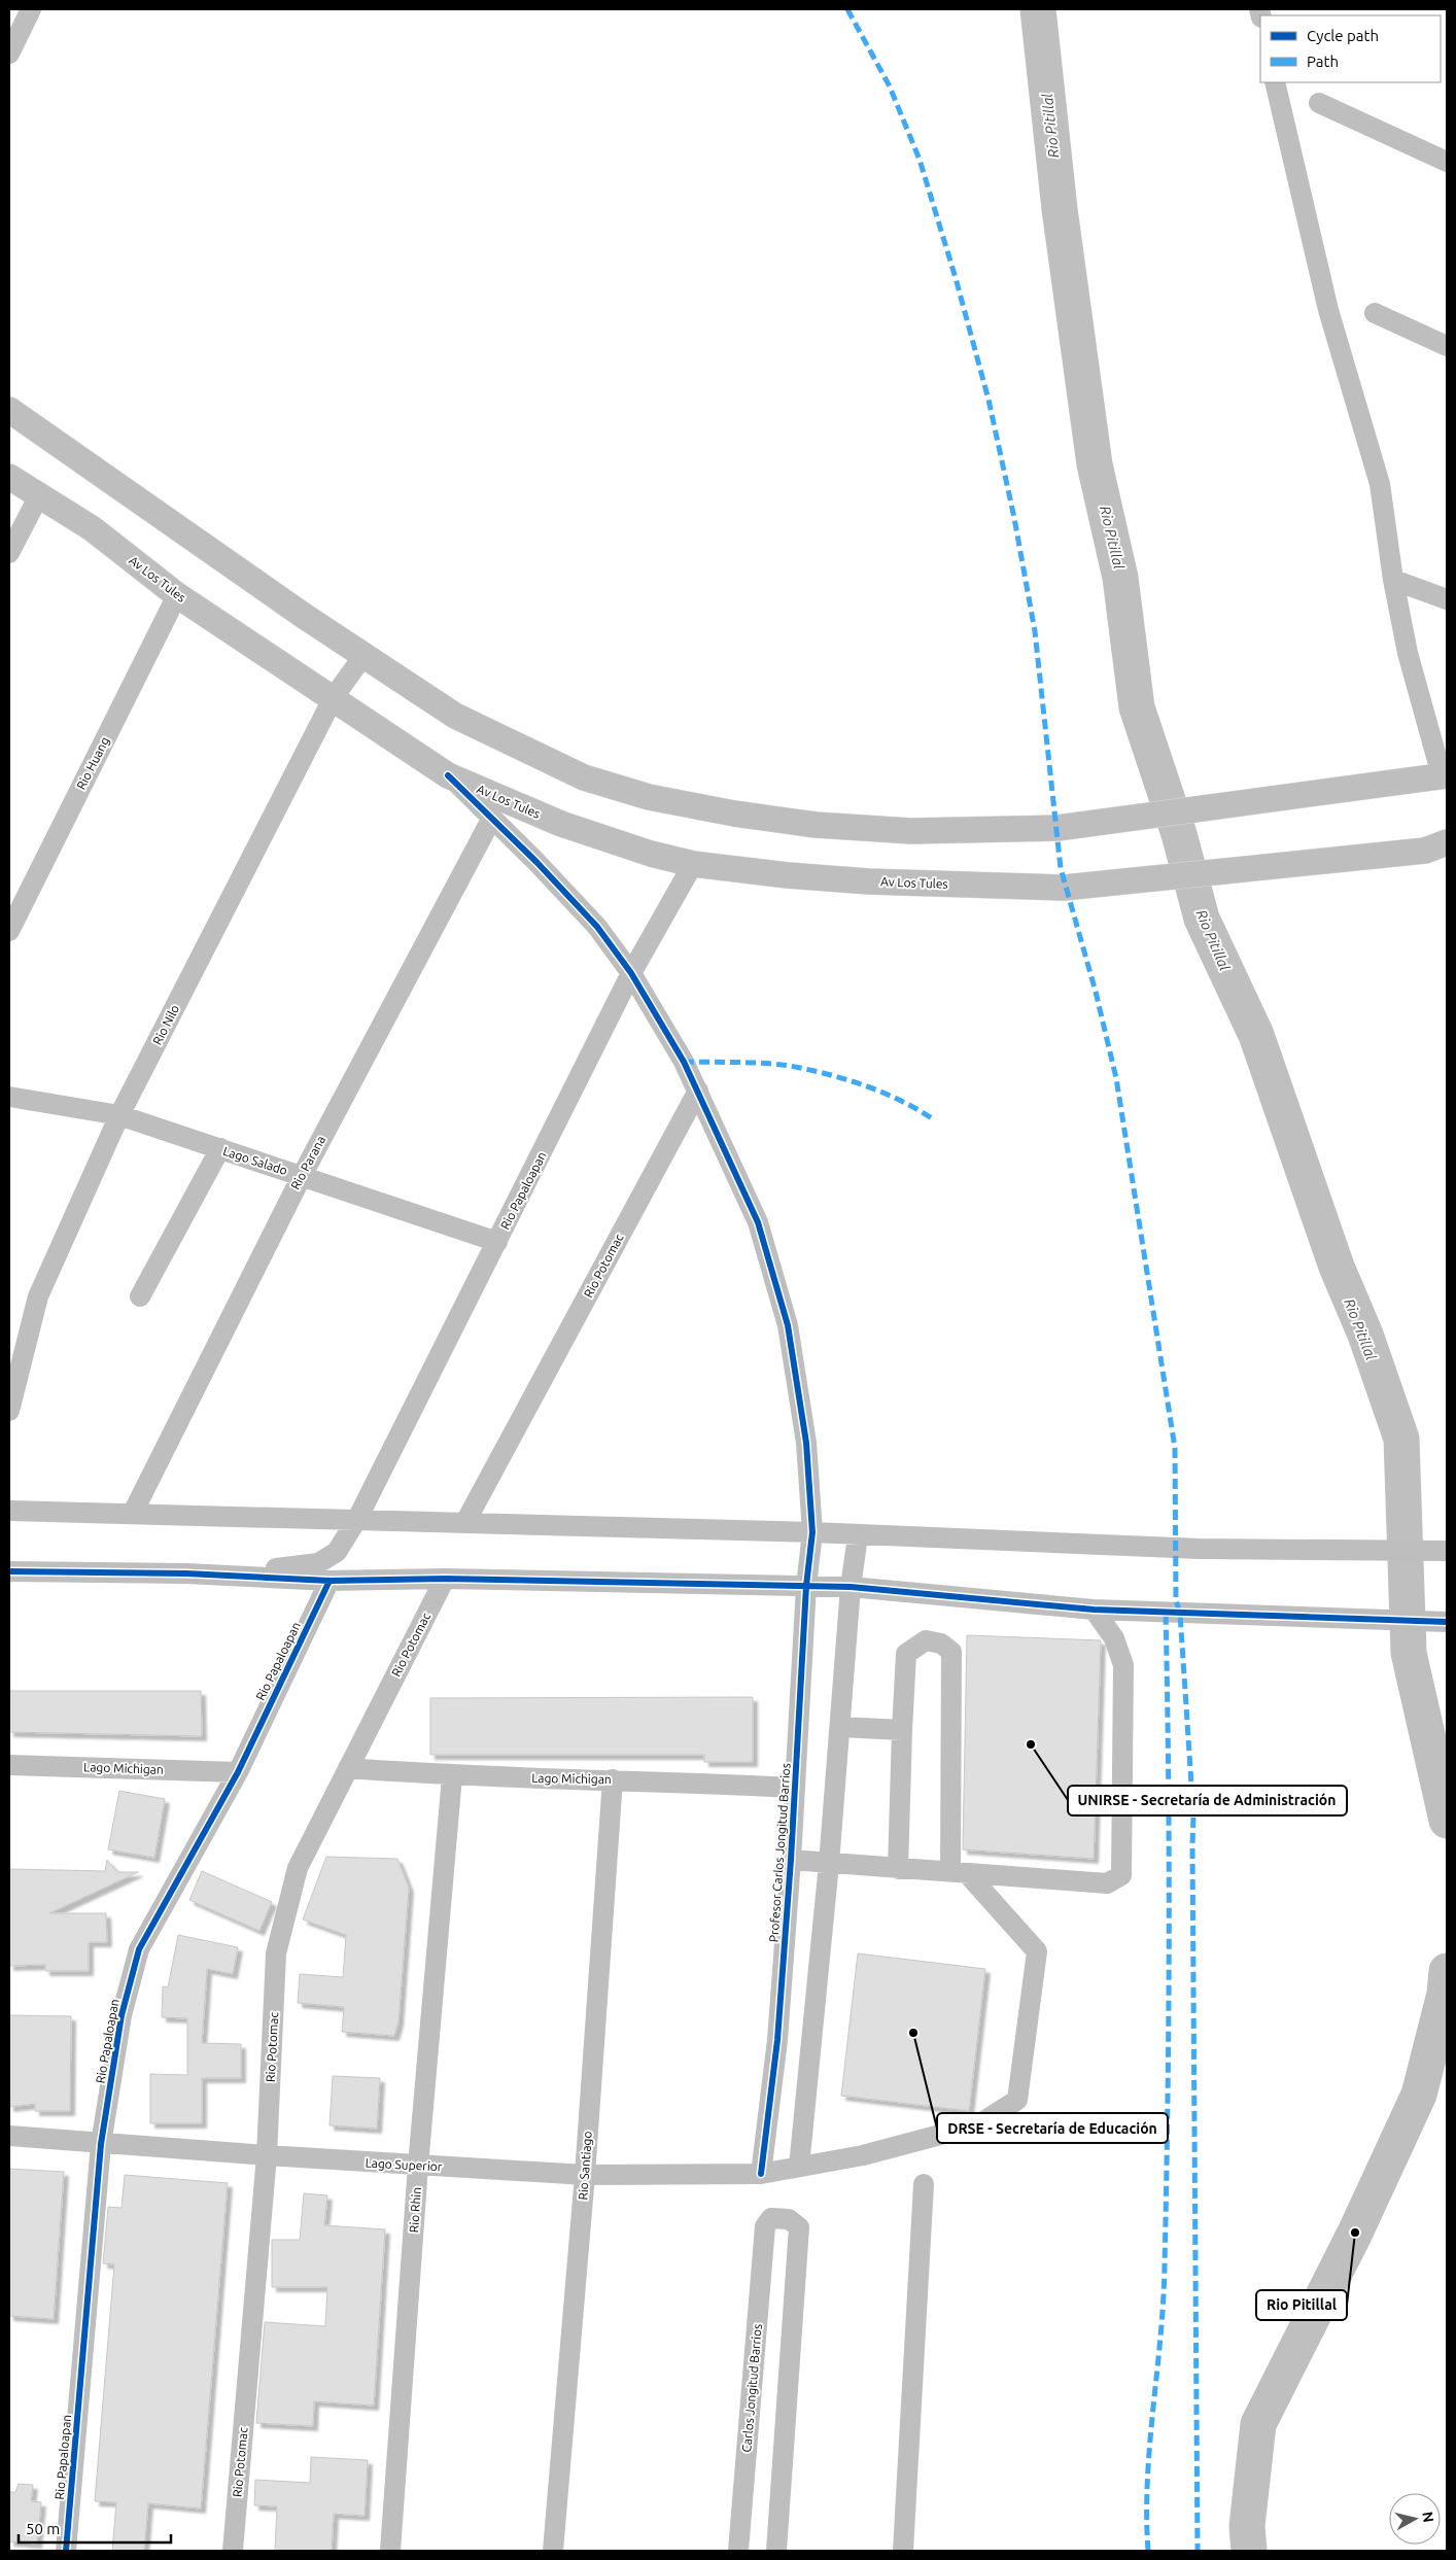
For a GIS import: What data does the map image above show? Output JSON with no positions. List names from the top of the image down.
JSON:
{
  "streets": {
    "main road": ["Av Los Tules"],
    "street": [
      "Rio Huang",
      "Rio Nilo",
      "Lago Salado",
      "Rio Parana",
      "Rio Papaloapan",
      "Rio Potomac",
      "Lago Michigan",
      "Profesor Carlos Jongitud Barrios",
      "Lago Superior",
      "Rio Santiago",
      "Rio Rhin",
      "Carlos Jongitud Barrios"
    ]
  },
  "crossings": [
    ["Av Los Tules", "Rio Huang"],
    ["Av Los Tules", "Rio Nilo"],
    ["Av Los Tules", "Rio Papaloapan"],
    ["Av Los Tules", "Profesor Carlos Jongitud Barrios"],
    ["Rio Nilo", "Lago Salado"],
    ["Lago Salado", "Rio Parana"],
    ["Lago Salado", "Rio Papaloapan"],
    ["Rio Parana", "Profesor Carlos Jongitud Barrios"],
    ["Rio Papaloapan", "Lago Michigan"],
    ["Rio Papaloapan", "Profesor Carlos Jongitud Barrios"],
    ["Rio Papaloapan", "Lago Superior"],
    ["Rio Potomac", "Lago Michigan"],
    ["Rio Potomac", "Profesor Carlos Jongitud Barrios"],
    ["Rio Potomac", "Lago Superior"],
    ["Lago Michigan", "Profesor Carlos Jongitud Barrios"],
    ["Lago Michigan", "Rio Santiago"],
    ["Lago Michigan", "Rio Rhin"],
    ["Profesor Carlos Jongitud Barrios", "Lago Superior"],
    ["Lago Superior", "Rio Santiago"],
    ["Lago Superior", "Rio Rhin"]
  ],
  "water": ["Rio Pitillal"],
  "places": ["UNIRSE - Secretaría de Administración", "DRSE - Secretaría de Educación", "Rio Pitillal"],
  "legend": ["Cycle path", "Path"],
  "scale_bar": "50 m",
  "north": "right"
}
